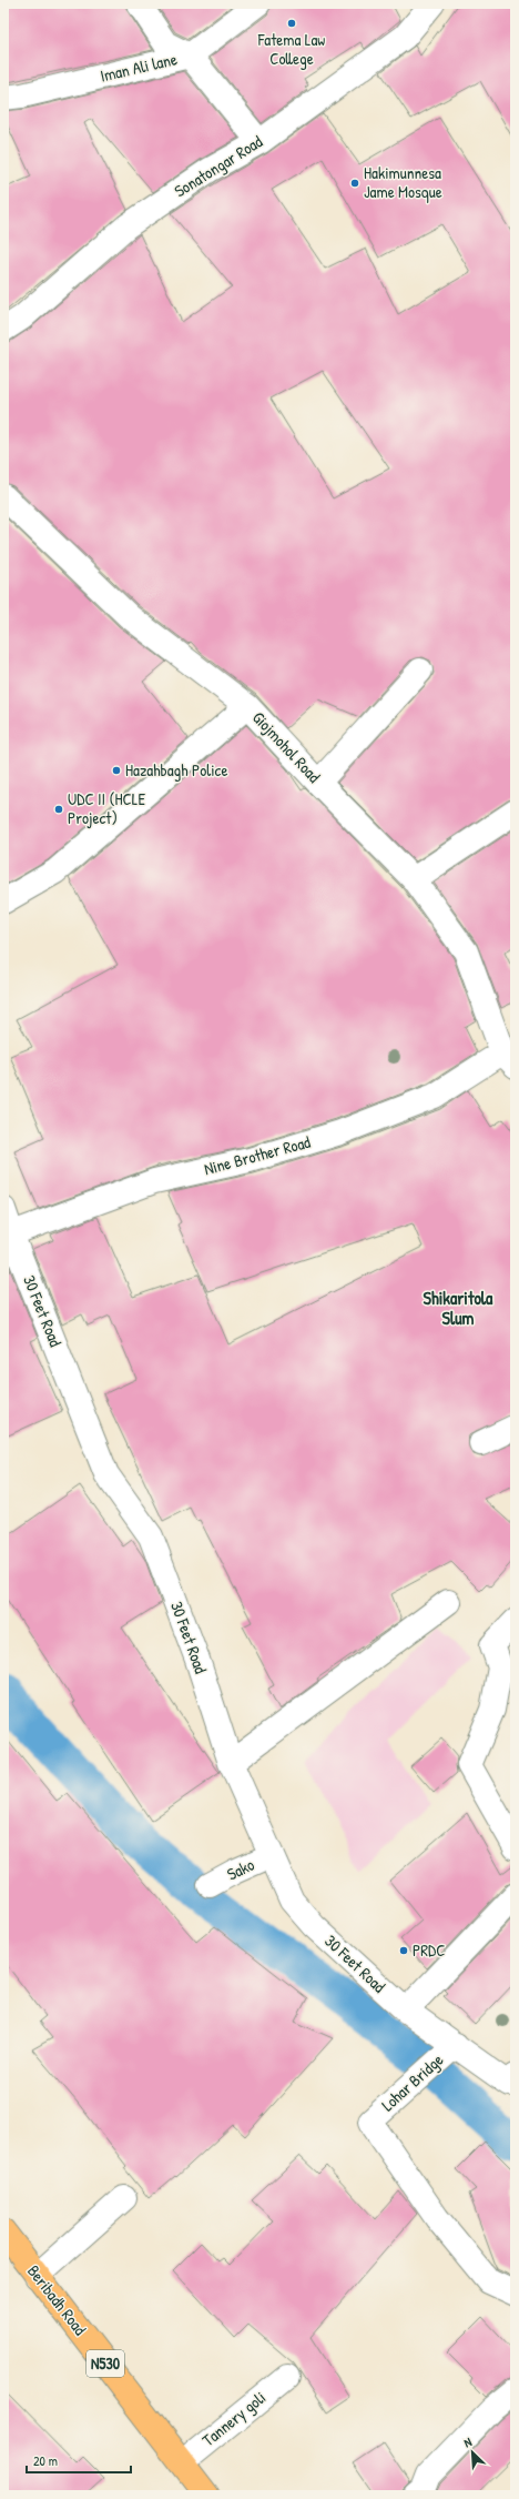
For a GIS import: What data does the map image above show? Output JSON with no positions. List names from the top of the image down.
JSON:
{
  "streets": {
    "highway": ["Beribadh Road", "N530"],
    "street": [
      "Iman Ali lane",
      "Sonatongar Road",
      "Giojmohol Road",
      "Nine Brother Road",
      "30 Feet Road",
      "Sako",
      "Lohar Bridge",
      "Tannery goli"
    ]
  },
  "crossings": [
    ["Giojmohol Road", "Nine Brother Road"],
    ["Nine Brother Road", "30 Feet Road"],
    ["30 Feet Road", "Sako"],
    ["30 Feet Road", "Lohar Bridge"],
    ["Beribadh Road", "Tannery goli"]
  ],
  "districts": ["Shikaritola Slum"],
  "places": [
    "Fatema Law College",
    "Hakimunnesa Jame Mosque",
    "Hazahbagh Police",
    "UDC II (HCLE Project)",
    "PRDC"
  ],
  "scale_bar": "20 m",
  "north": "top left"
}
